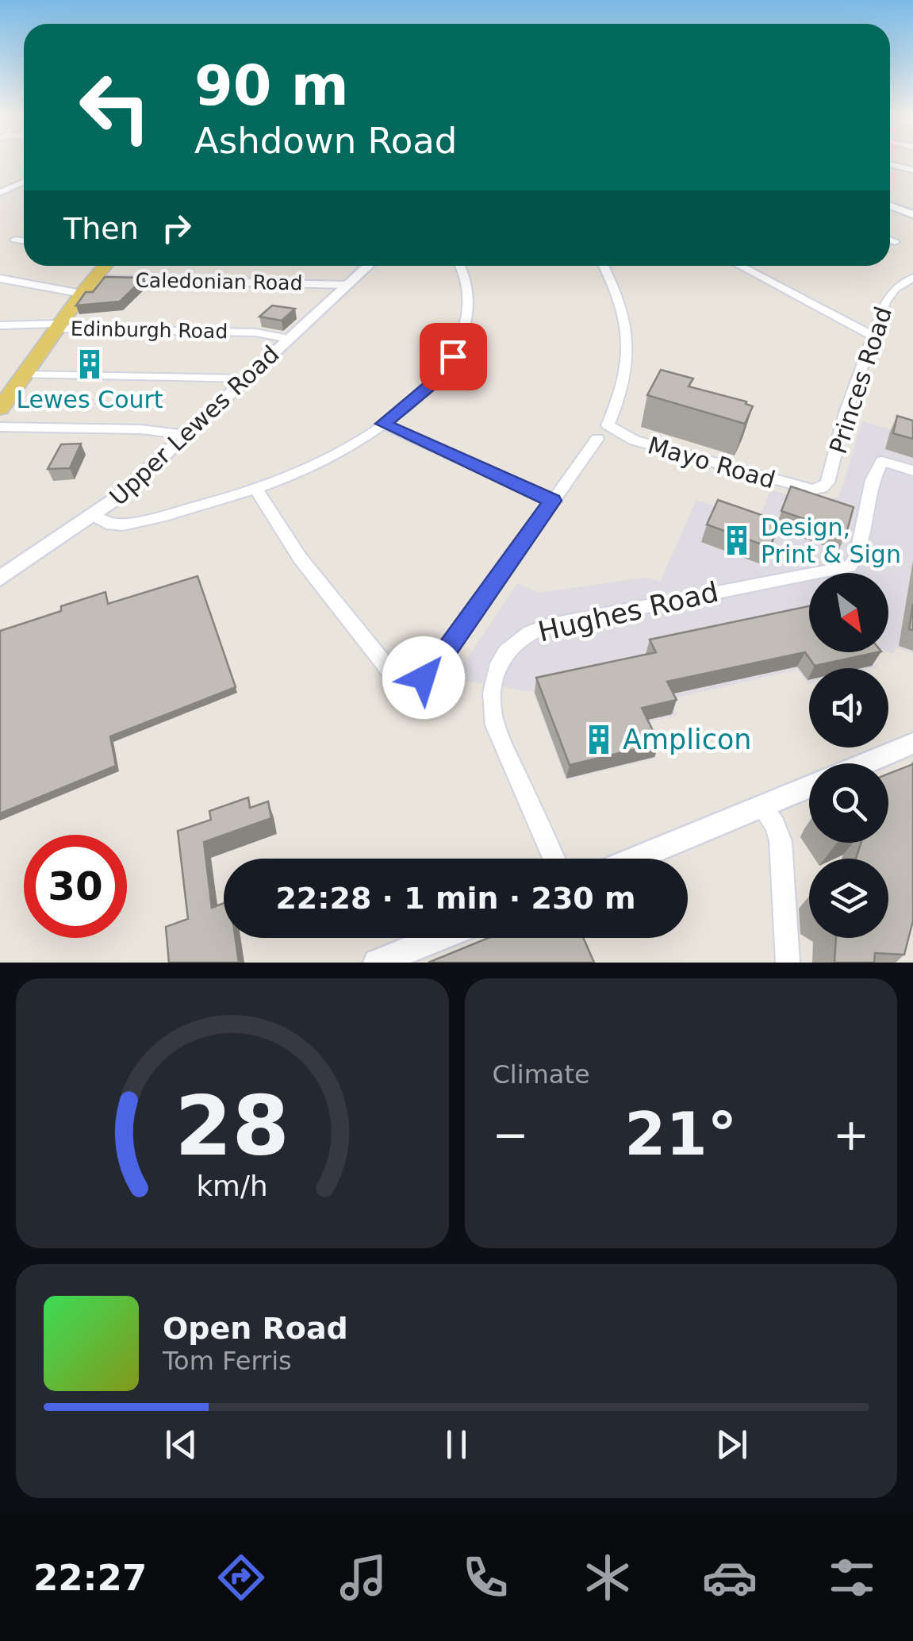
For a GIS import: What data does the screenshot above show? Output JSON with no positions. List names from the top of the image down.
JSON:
{
  "streets": {
    "street": [
      "Caledonian Road",
      "Edinburgh Road",
      "Princes Road",
      "Upper Lewes Road",
      "Mayo Road",
      "Hughes Road"
    ]
  },
  "crossings": [
    ["Caledonian Road", "Upper Lewes Road"],
    ["Edinburgh Road", "Upper Lewes Road"],
    ["Princes Road", "Mayo Road"]
  ],
  "places": {
    "building": ["Lewes Court", "Design, Print & Sign", "Amplicon"]
  },
  "north": "bottom right",
  "page": {
    "turn": ["90 m", "Ashdown Road"],
    "then": "Then",
    "limit": "30",
    "trip": "22:28 · 1 min · 230 m",
    "tile": "Climate",
    "heat": ["−", "21°", "+"],
    "song": ["Open Road", "Tom Ferris"],
    "tabs": "22:27",
    "gauge": ["28", "km/h"]
  }
}
